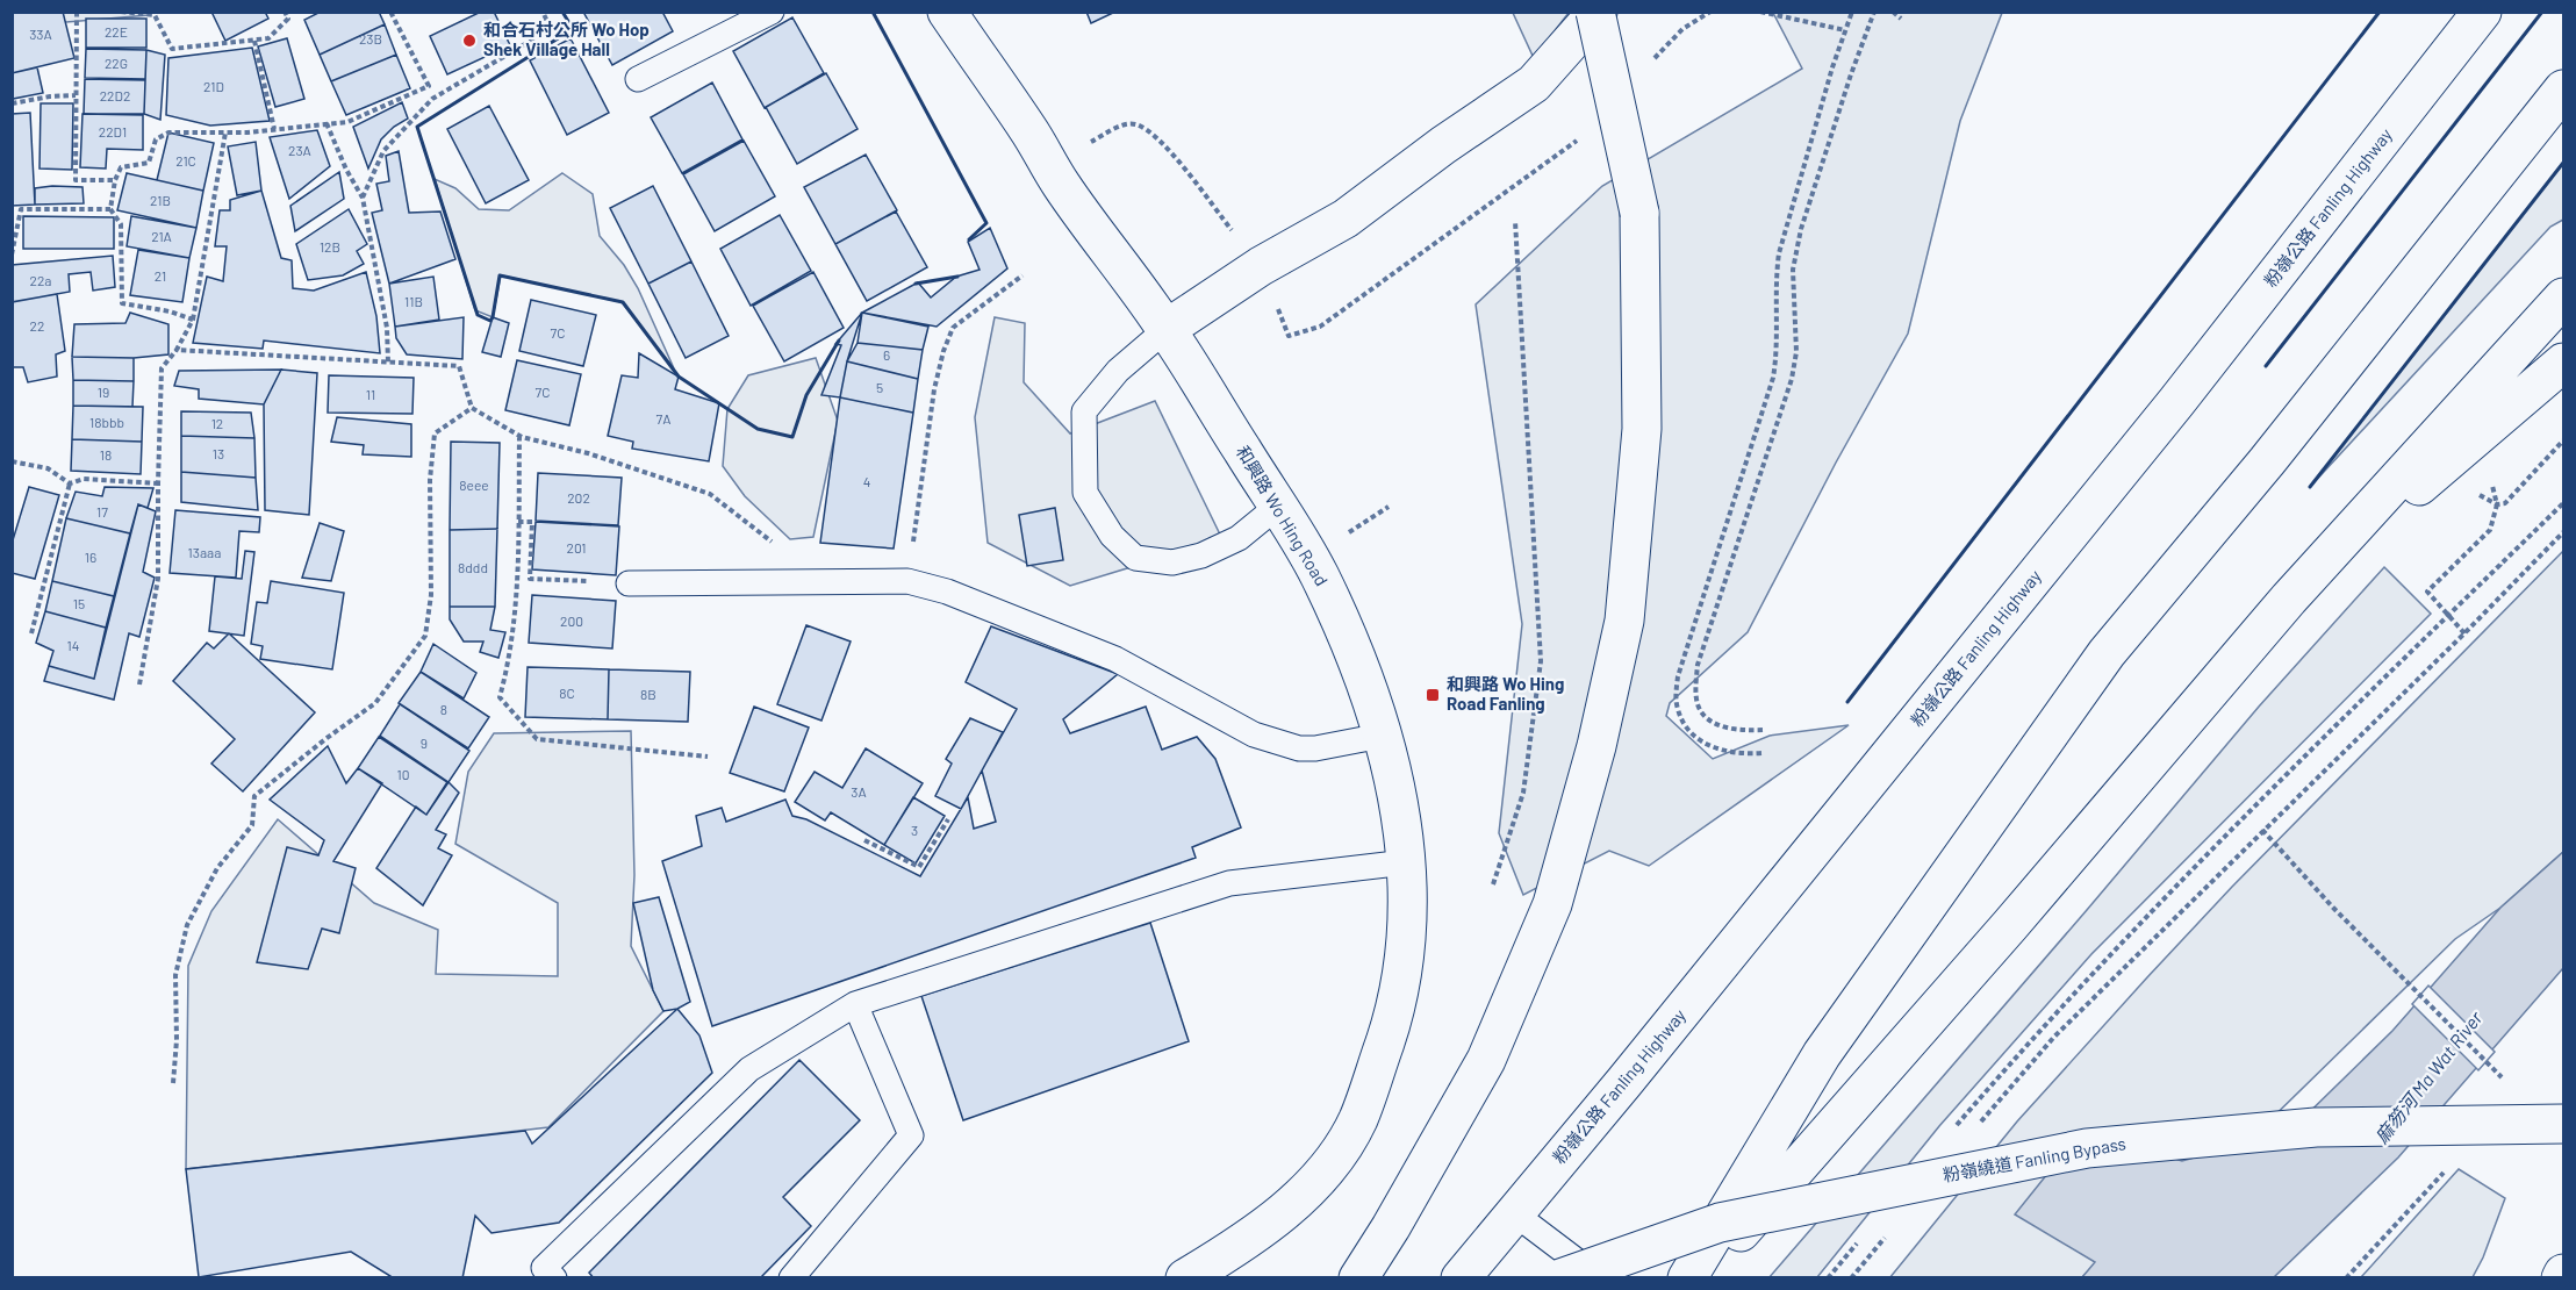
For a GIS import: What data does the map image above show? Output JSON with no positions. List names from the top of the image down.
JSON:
{
  "streets": {
    "main road": ["粉嶺公路 Fanling Highway", "和興路 Wo Hing Road", "粉嶺繞道 Fanling Bypass"]
  },
  "water": ["麻笏河 Ma Wat River"],
  "places": {
    "other": ["和合石村公所 Wo Hop Shek Village Hall"],
    "transit": ["和興路 Wo Hing Road Fanling"]
  },
  "house_numbers": [
    "22E",
    "33A",
    "23B",
    "22G",
    "21D",
    "22D2",
    "22D1",
    "23A",
    "21C",
    "21B",
    "21A",
    "12B",
    "21",
    "22a",
    "11B",
    "22",
    "7C",
    "6",
    "5",
    "19",
    "7C",
    "11",
    "7A",
    "18bbb",
    "12",
    "13",
    "18",
    "4",
    "8eee",
    "202",
    "17",
    "201",
    "13aaa",
    "16",
    "8ddd",
    "15",
    "200",
    "14",
    "8C",
    "8B",
    "8",
    "9",
    "10",
    "3A",
    "3"
  ]
}
